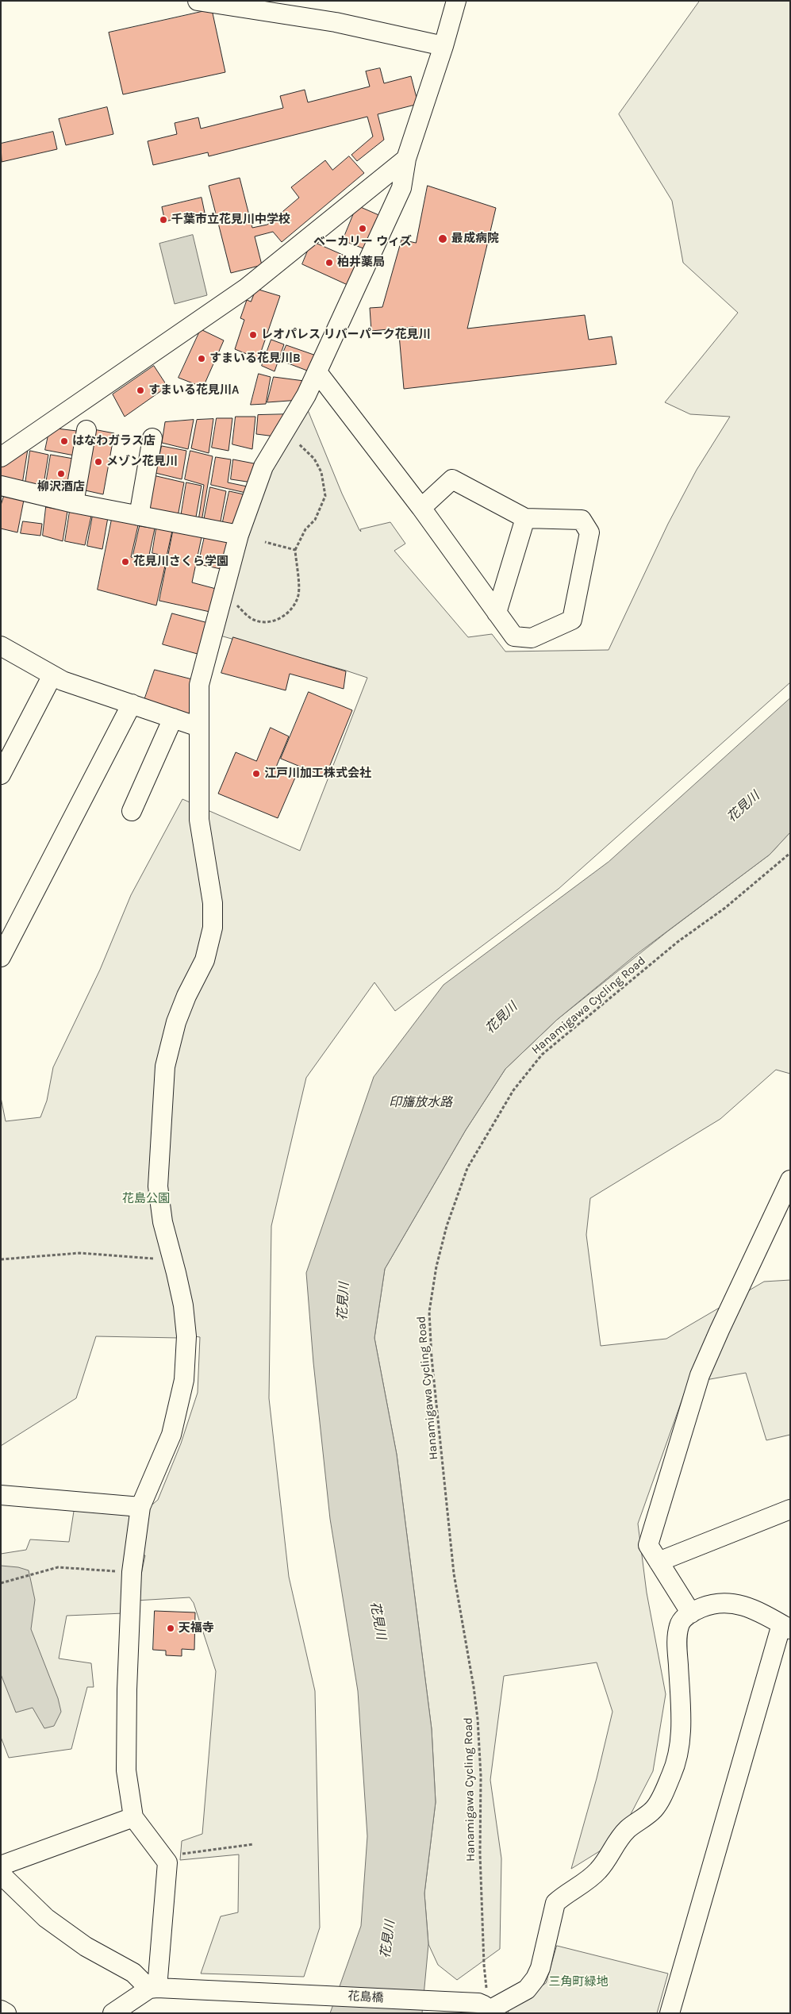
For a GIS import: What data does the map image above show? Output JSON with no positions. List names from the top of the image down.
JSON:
{
  "streets": {
    "street": ["花島橋"],
    "path": ["Hanamigawa Cycling Road"]
  },
  "crossings": [
    ["Hanamigawa Cycling Road", "花島橋"]
  ],
  "water": ["花見川", "印旛放水路"],
  "parks": ["花島公園", "三角町緑地"],
  "places": [
    "千葉市立花見川中学校",
    "ベーカリー ウィズ",
    "最成病院",
    "柏井薬局",
    "レオパレス リバーパーク花見川",
    "すまいる花見川B",
    "すまいる花見川A",
    "はなわガラス店",
    "メゾン花見川",
    "柳沢酒店",
    "花見川さくら学園",
    "江戸川加工株式会社",
    "天福寺"
  ]
}
